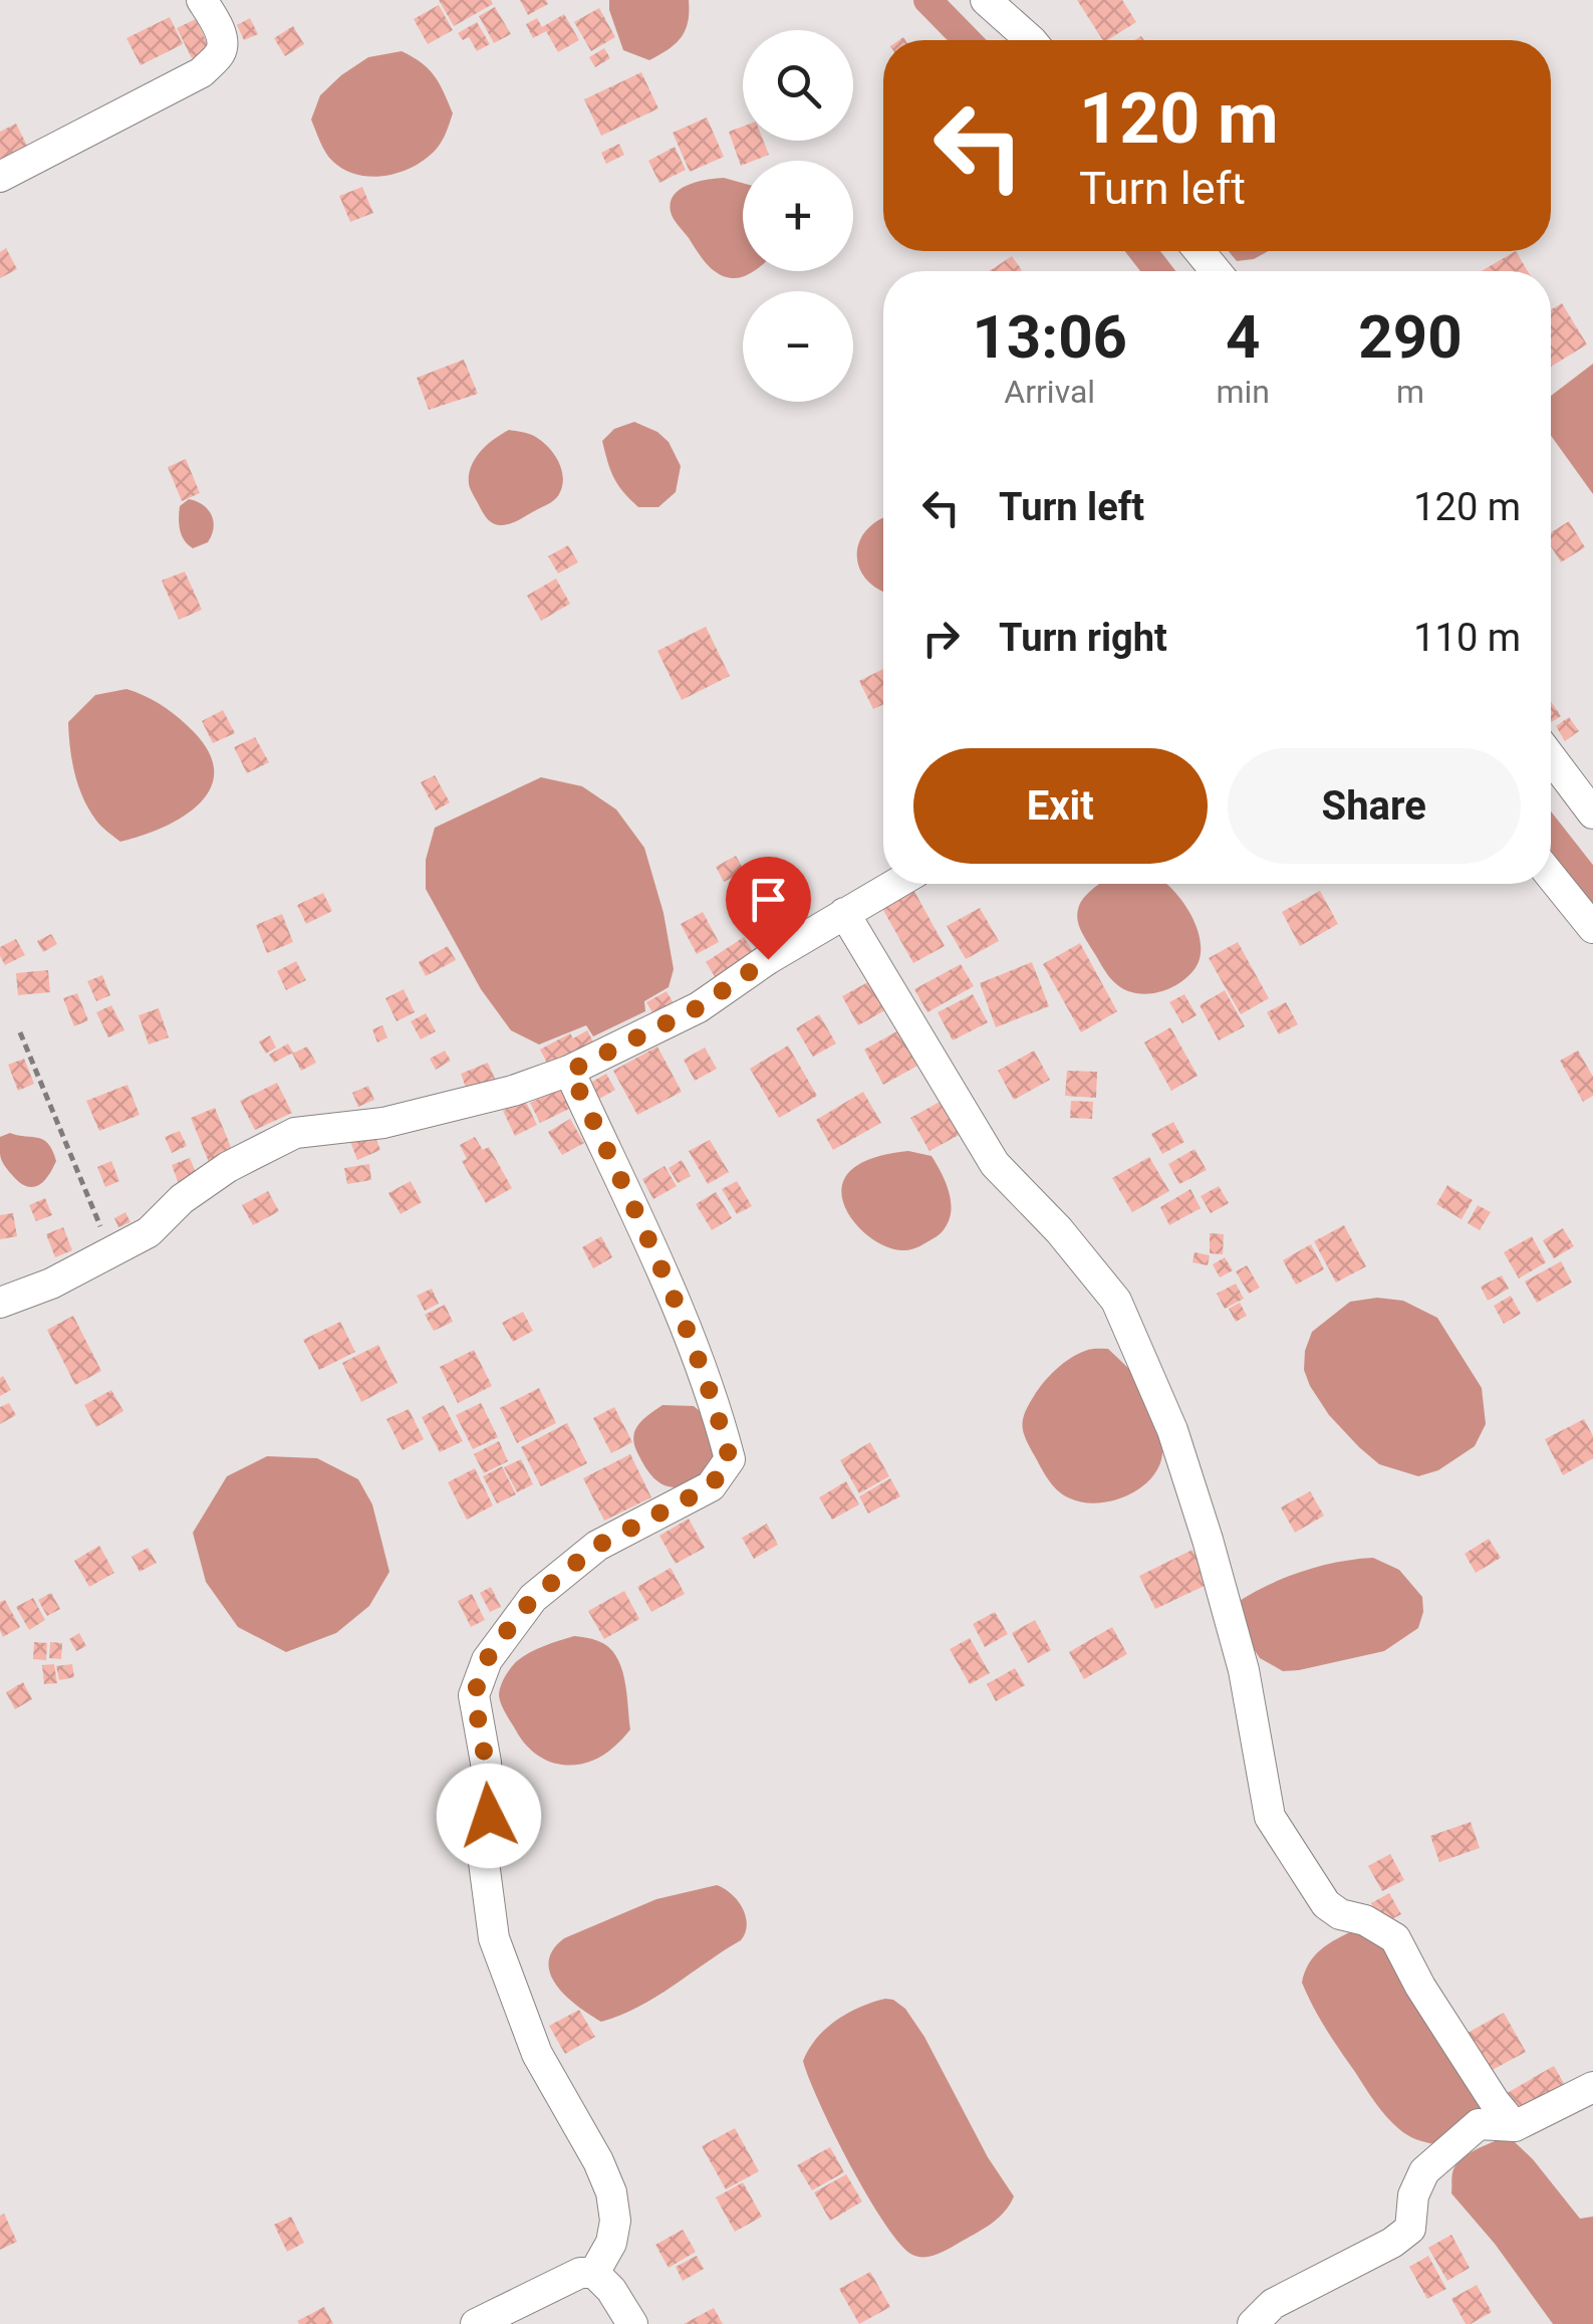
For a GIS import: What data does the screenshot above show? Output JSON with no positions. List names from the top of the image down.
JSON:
{
  "page": {
    "map_buttons": ["+", "−"],
    "turn": ["120 m", "Turn left"],
    "eta": [
      "13:06",
      "Arrival",
      "4",
      "min",
      "290",
      "m"
    ],
    "list": [
      {
        "name": "Turn left",
        "value": "120 m"
      },
      {
        "name": "Turn right",
        "value": "110 m"
      }
    ],
    "buttons": ["Exit", "Share"]
  }
}
